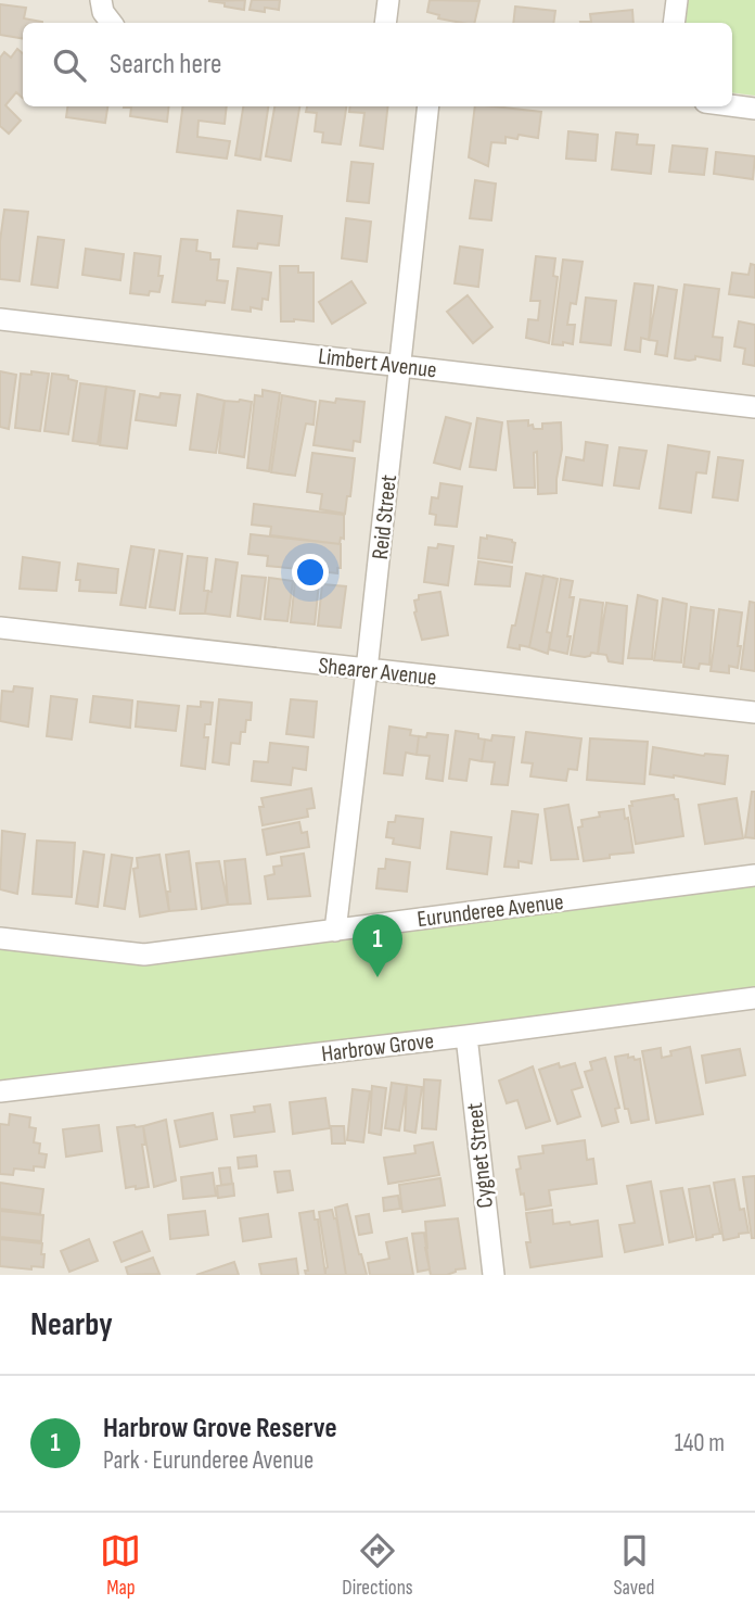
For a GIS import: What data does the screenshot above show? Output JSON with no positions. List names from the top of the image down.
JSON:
{
  "streets": {
    "street": [
      "Limbert Avenue",
      "Reid Street",
      "Shearer Avenue",
      "Eurunderee Avenue",
      "Harbrow Grove",
      "Cygnet Street"
    ]
  },
  "crossings": [
    ["Limbert Avenue", "Reid Street"],
    ["Reid Street", "Shearer Avenue"],
    ["Reid Street", "Eurunderee Avenue"],
    ["Harbrow Grove", "Cygnet Street"]
  ],
  "page": {
    "search": "Search here",
    "pins": "1",
    "heading": "Nearby",
    "list": [
      {
        "mark": "1",
        "name": "Harbrow Grove Reserve",
        "note": "Park · Eurunderee Avenue",
        "value": "140 m"
      }
    ],
    "nav": ["Map", "Directions", "Saved"]
  }
}
